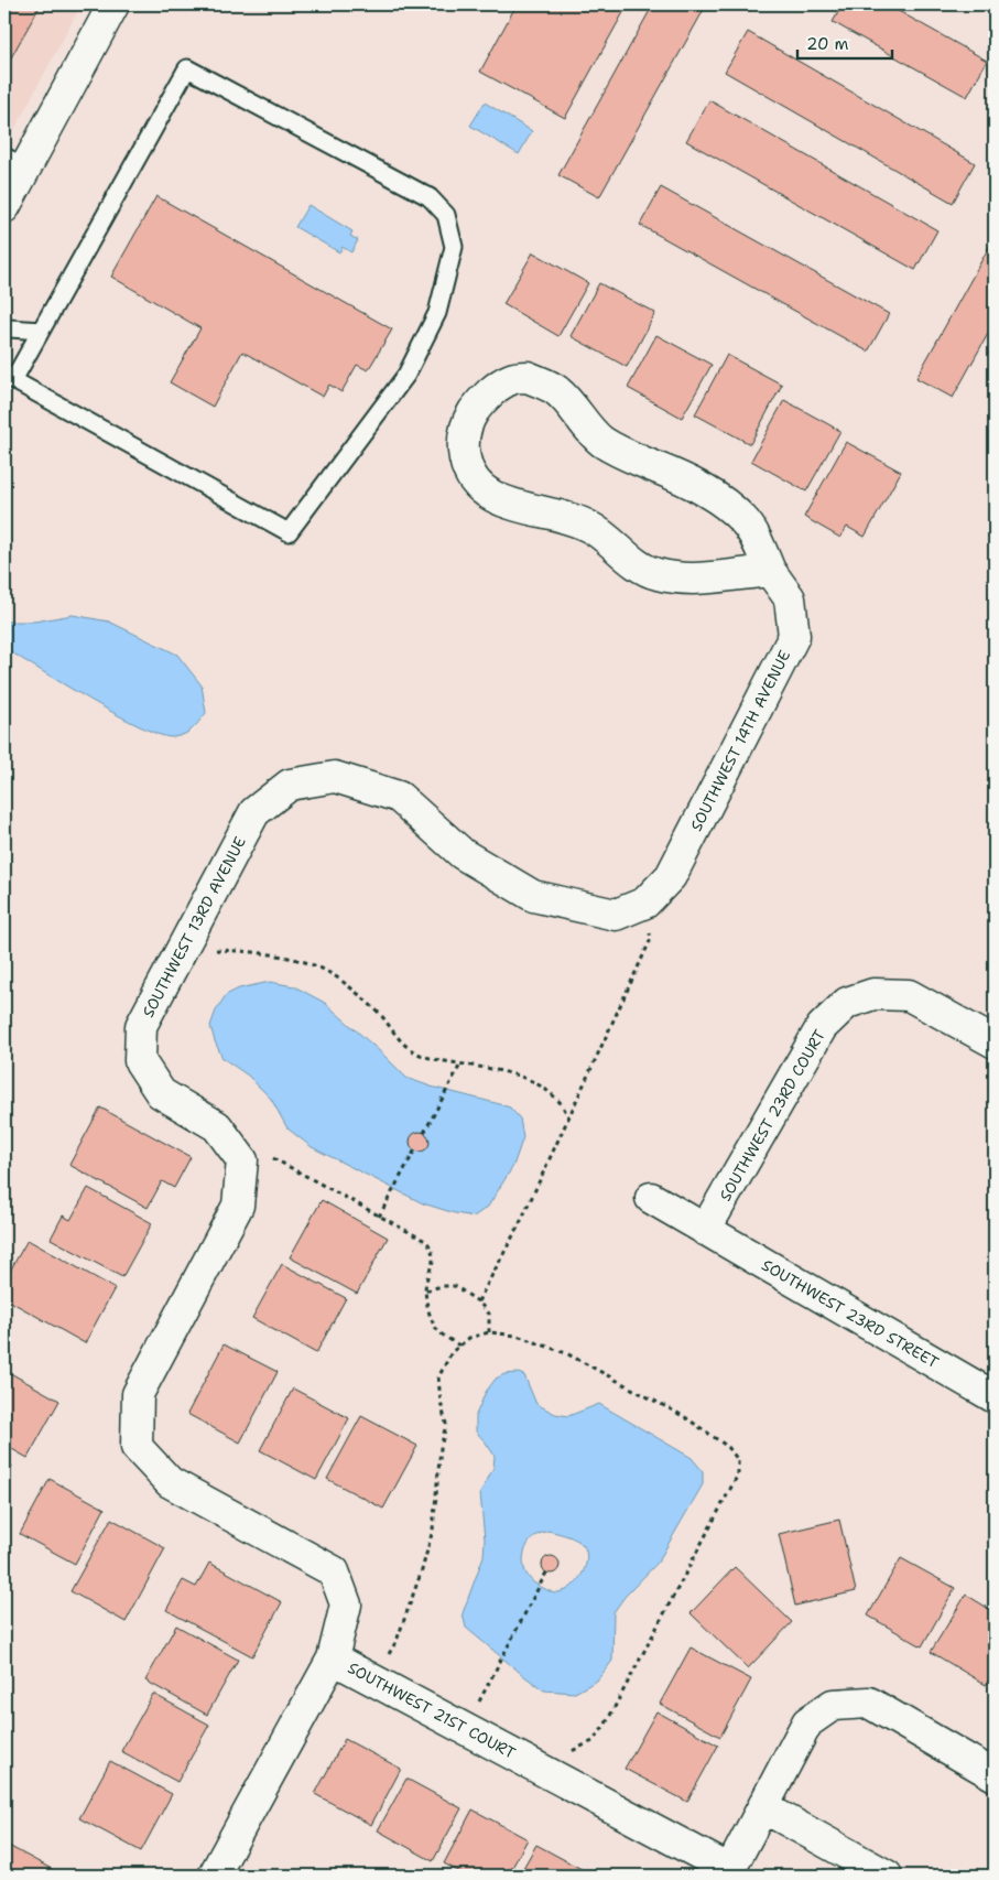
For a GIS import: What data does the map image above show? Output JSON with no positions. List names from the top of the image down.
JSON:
{
  "streets": {
    "street": [
      "SOUTHWEST 14TH AVENUE",
      "SOUTHWEST 13RD AVENUE",
      "SOUTHWEST 23RD COURT",
      "SOUTHWEST 23RD STREET",
      "SOUTHWEST 21ST COURT"
    ]
  },
  "crossings": [
    ["SOUTHWEST 14TH AVENUE", "SOUTHWEST 13RD AVENUE"],
    ["SOUTHWEST 13RD AVENUE", "SOUTHWEST 21ST COURT"],
    ["SOUTHWEST 23RD COURT", "SOUTHWEST 23RD STREET"]
  ],
  "scale_bar": "20 m"
}
